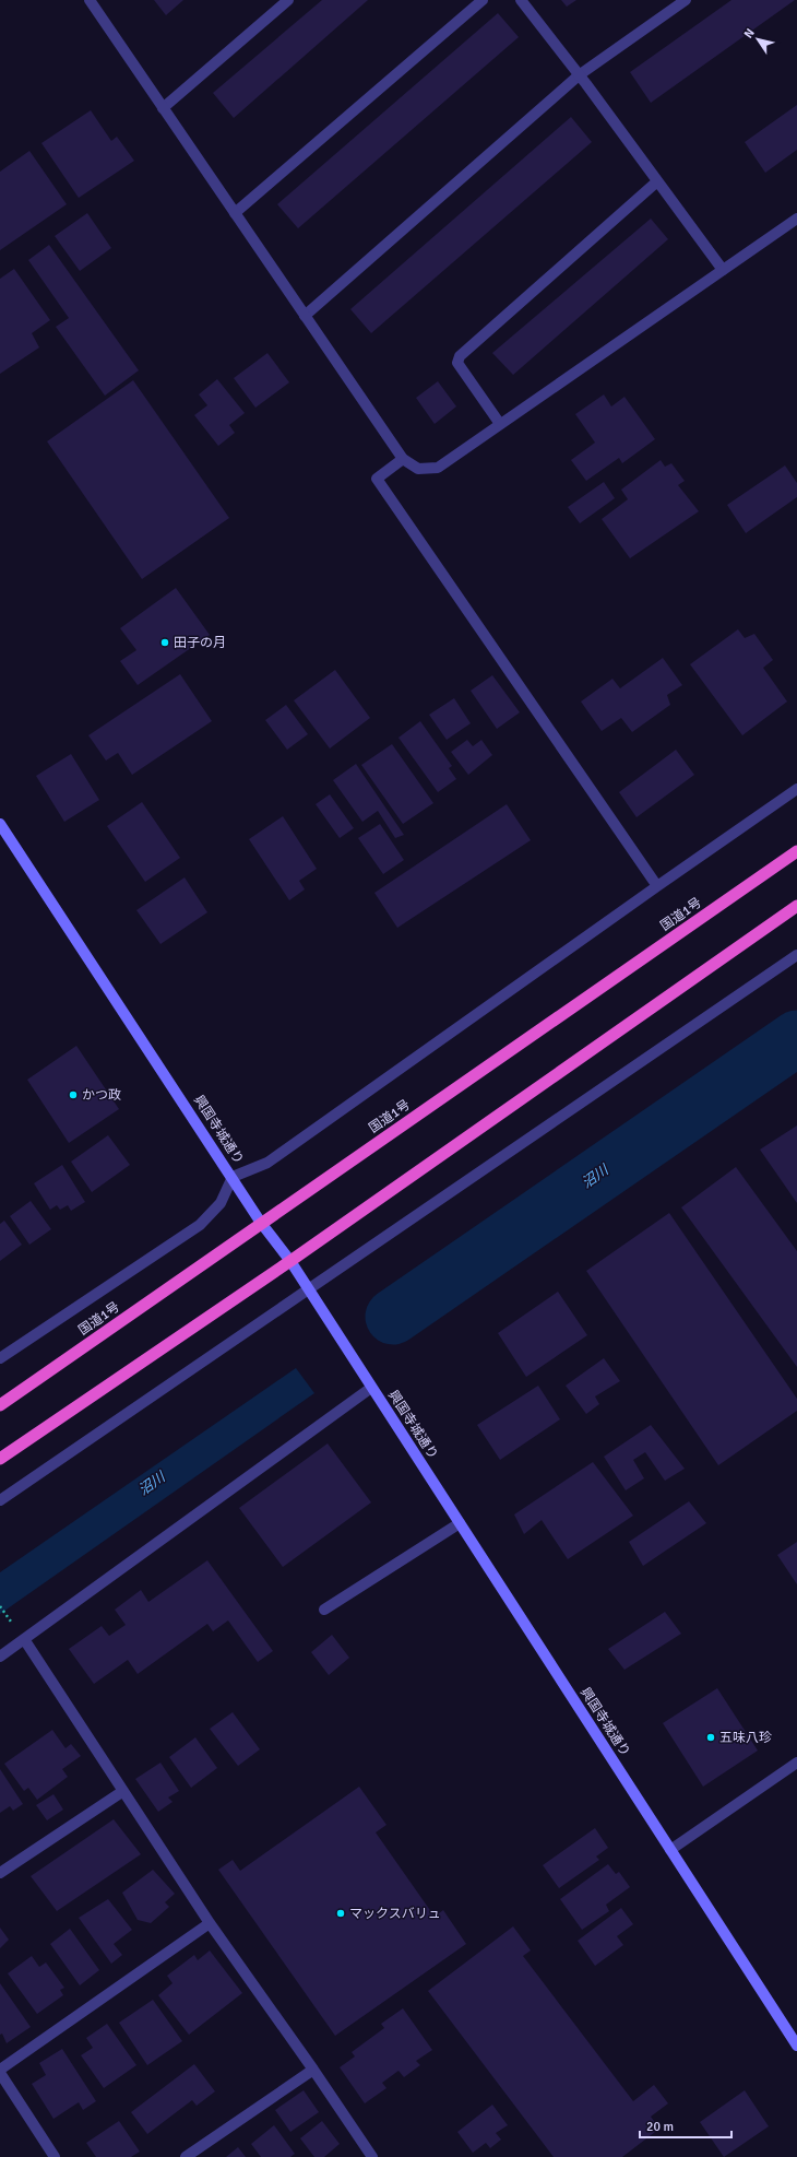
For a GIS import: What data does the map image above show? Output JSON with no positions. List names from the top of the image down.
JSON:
{
  "streets": {
    "highway": ["国道1号"],
    "main road": ["興国寺城通り"]
  },
  "crossings": [
    ["国道1号", "興国寺城通り"]
  ],
  "water": ["沼川"],
  "places": [
    "田子の月",
    "かつ政",
    "五味八珍",
    "マックスバリュ"
  ],
  "scale_bar": "20 m",
  "north": "top left"
}
